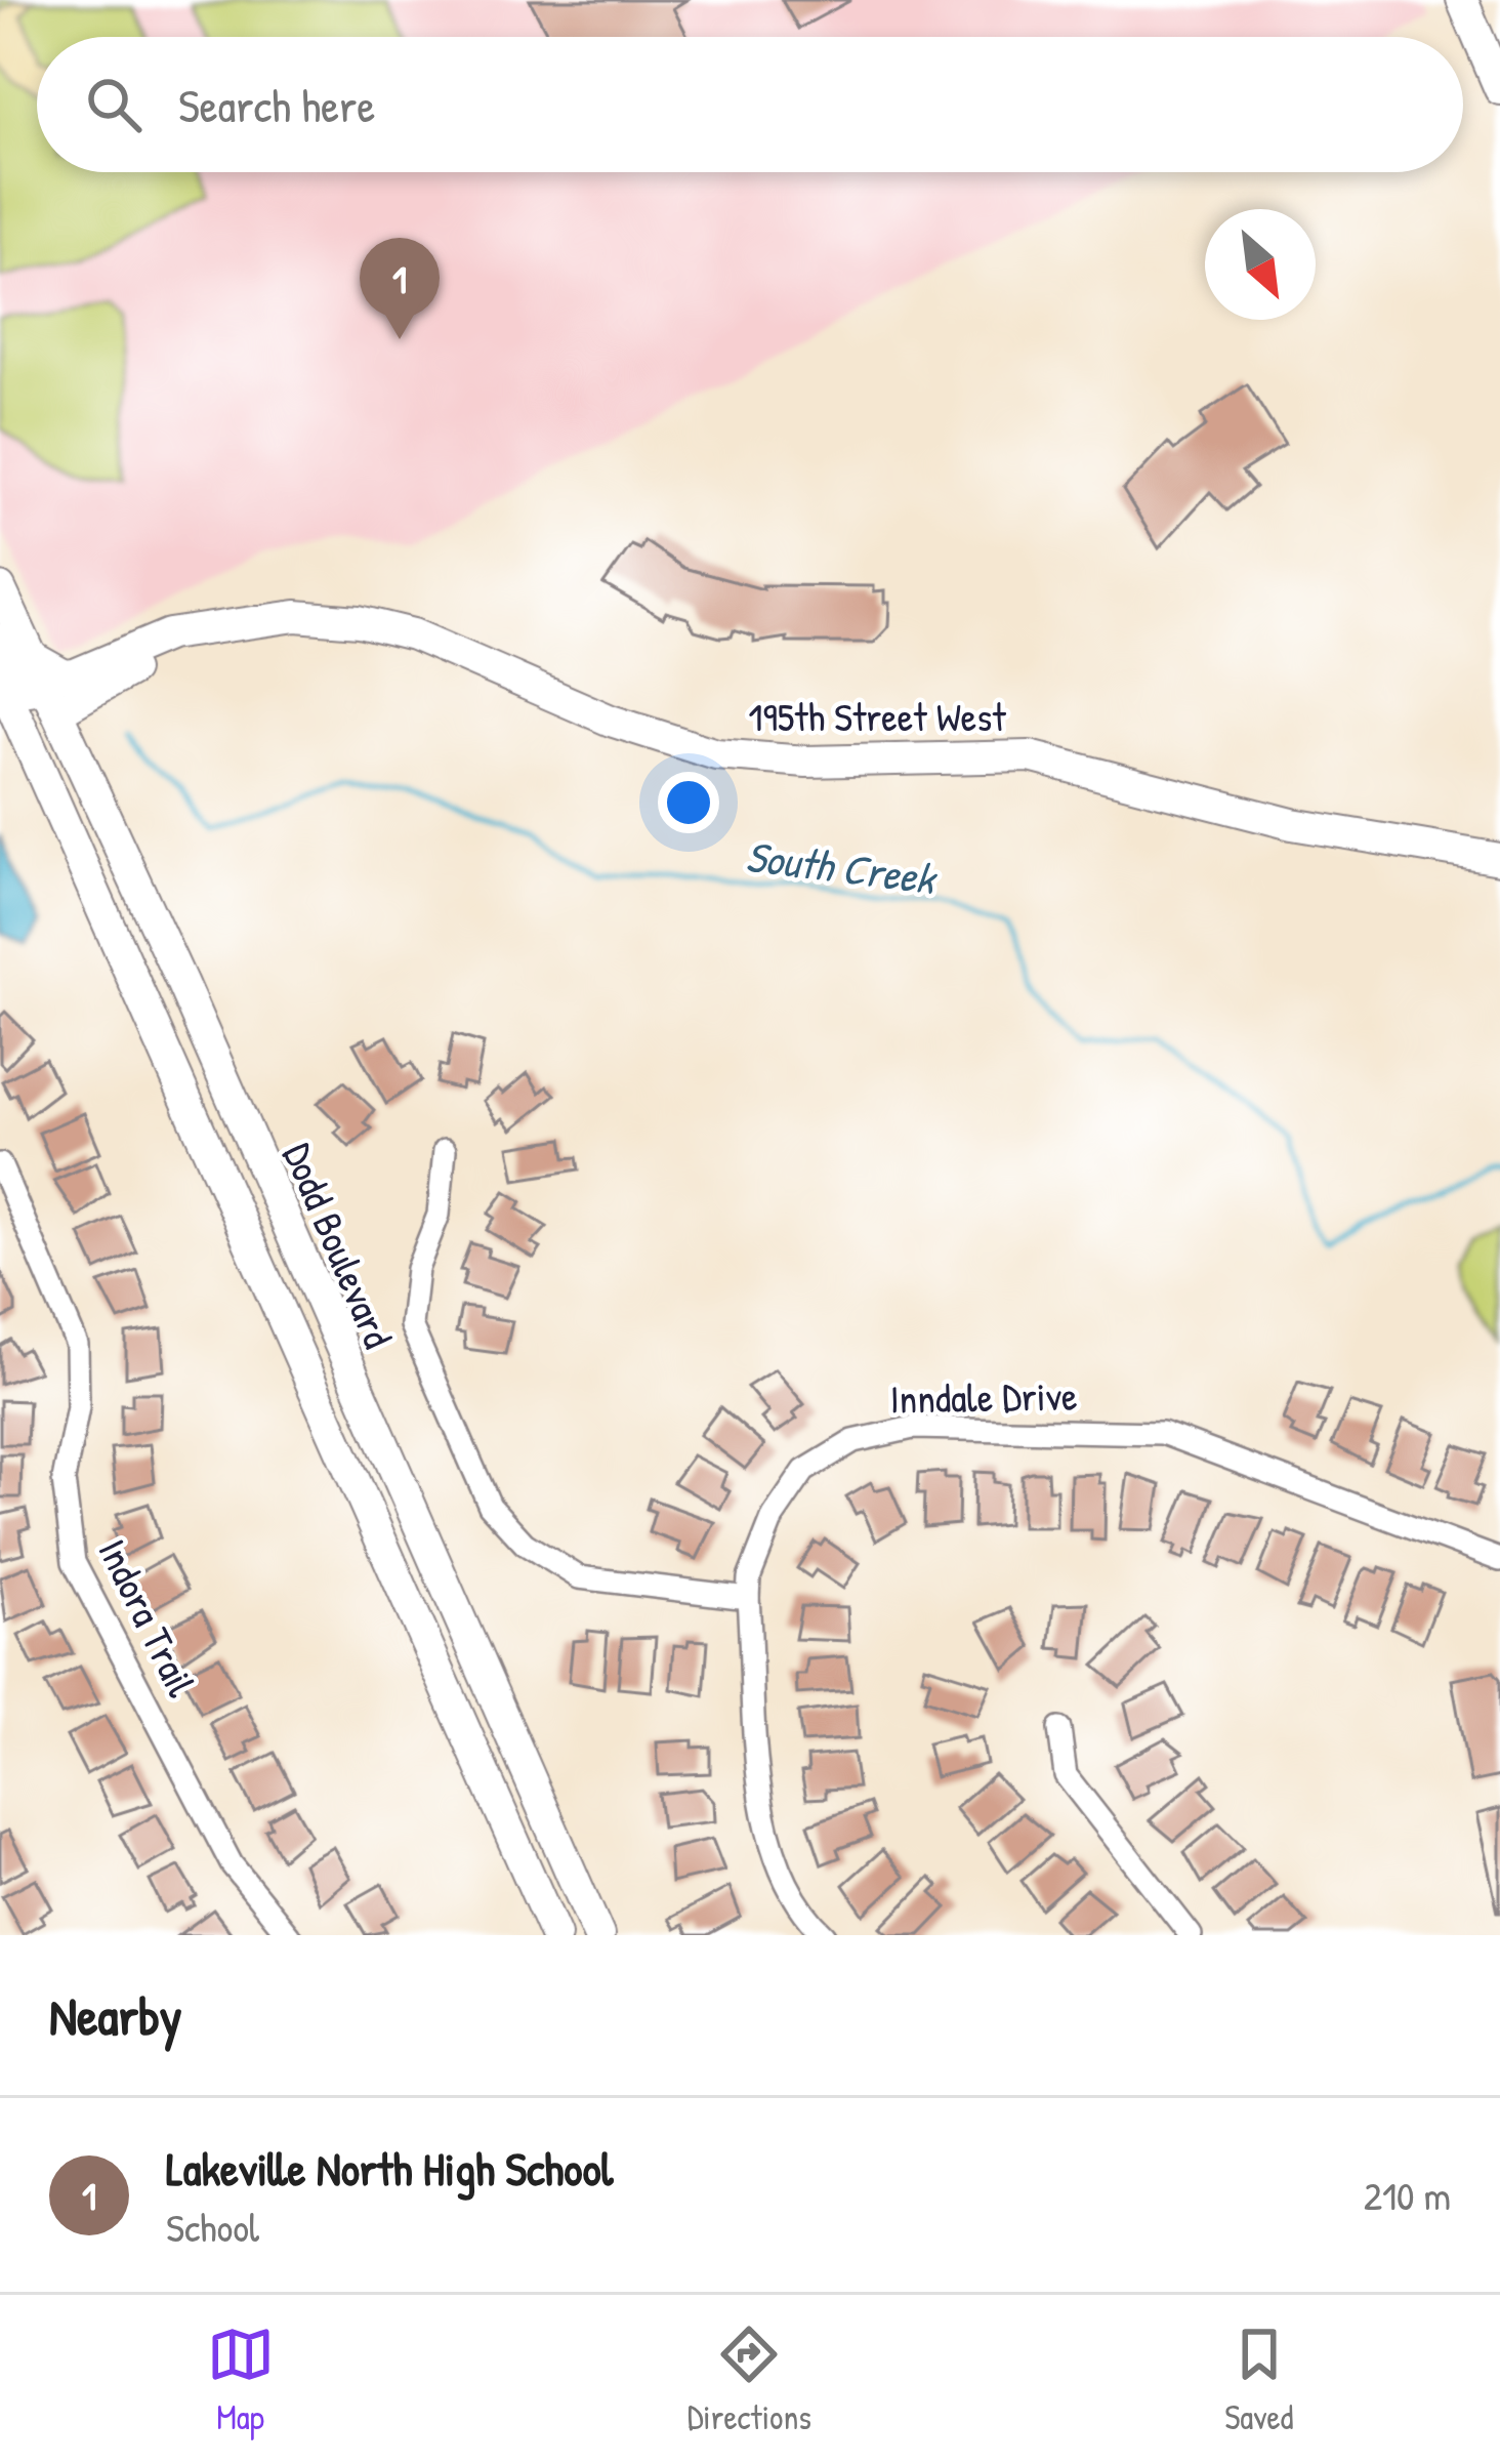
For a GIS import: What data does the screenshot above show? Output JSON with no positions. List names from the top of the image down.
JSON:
{
  "streets": {
    "main road": ["195th Street West", "Dodd Boulevard"],
    "street": ["Inndale Drive", "Indora Trail"]
  },
  "crossings": [
    ["195th Street West", "Dodd Boulevard"]
  ],
  "water": ["South Creek"],
  "north": "bottom right",
  "page": {
    "search": "Search here",
    "pins": "1",
    "heading": "Nearby",
    "list": [
      {
        "mark": "1",
        "name": "Lakeville North High School",
        "note": "School",
        "value": "210 m"
      }
    ],
    "nav": ["Map", "Directions", "Saved"]
  }
}
